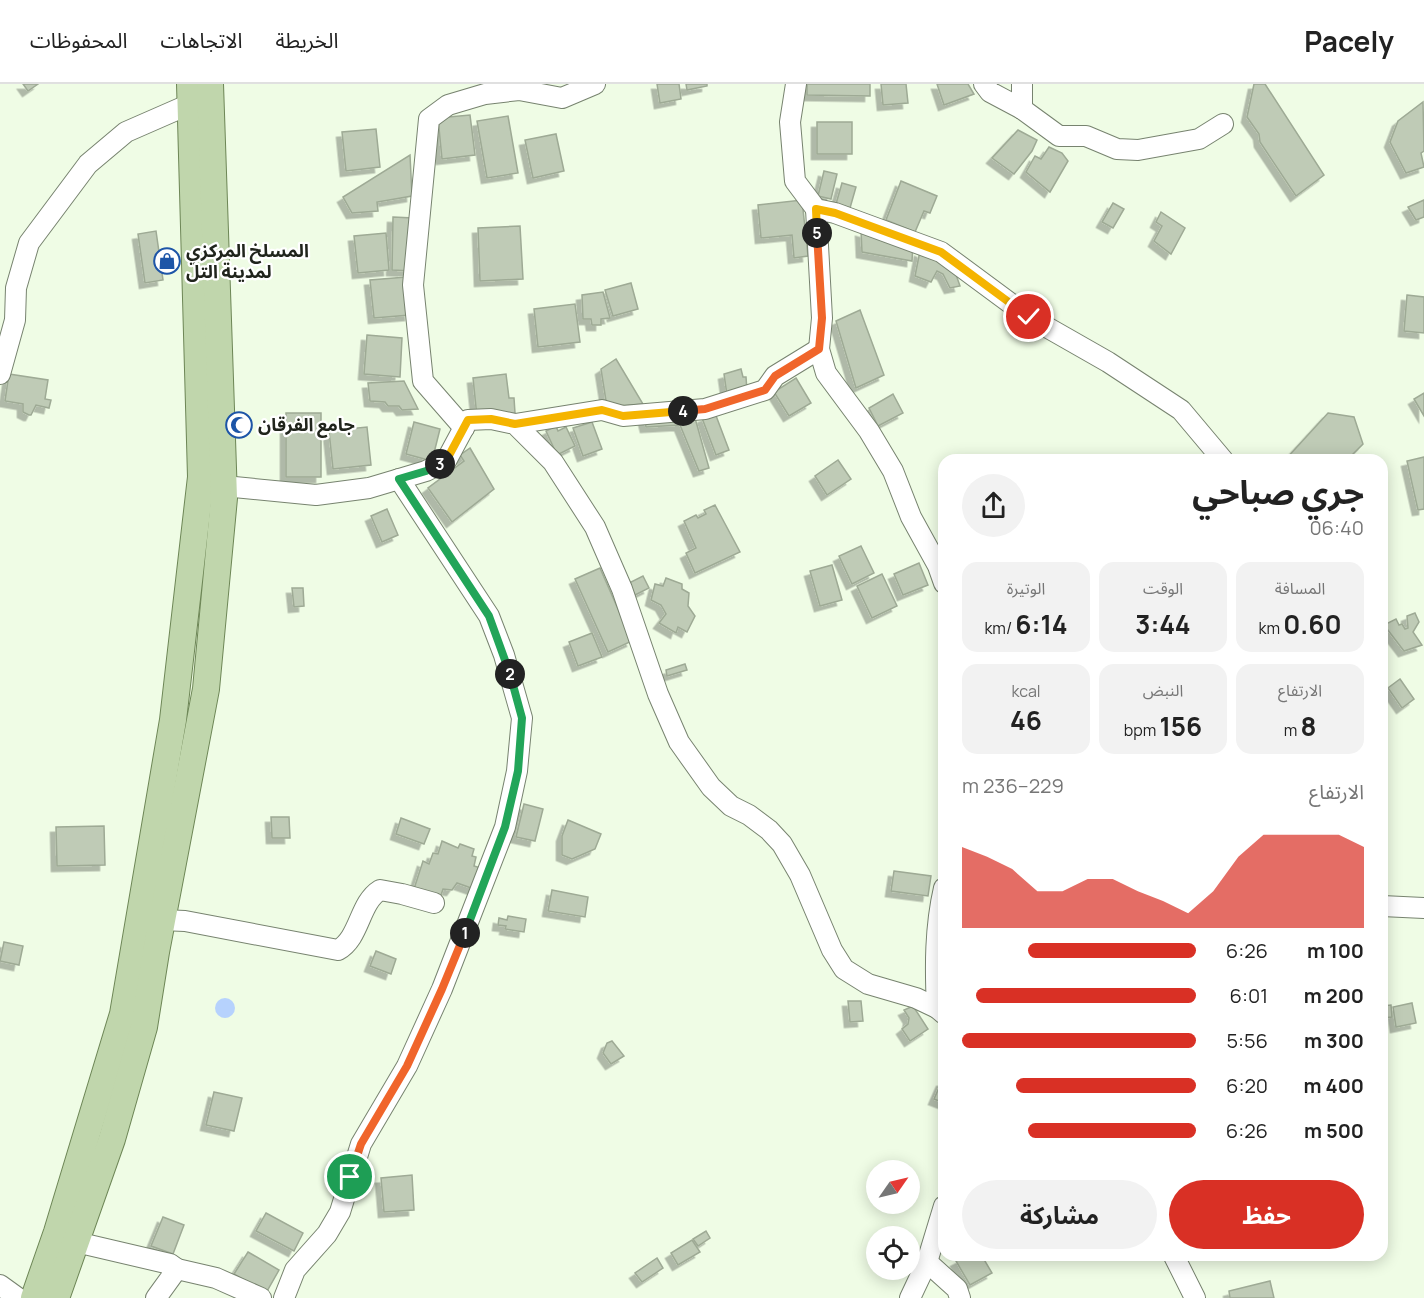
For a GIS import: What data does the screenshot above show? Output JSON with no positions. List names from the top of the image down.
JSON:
{
  "places": {
    "shop": ["المسلخ المركزي لمدينة التل"],
    "mosque": ["جامع الفرقان"]
  },
  "north": "top right",
  "page": {
    "header": "Pacely",
    "nav": ["الخريطة", "الاتجاهات", "المحفوظات"],
    "pins": [
      "5",
      "4",
      "3",
      "2",
      "1"
    ],
    "heading": ["جري صباحي", "06:40"],
    "stats": [
      ["المسافة", "0.60 km"],
      ["الوقت", "3:44"],
      ["الوتيرة", "6:14 /km"],
      ["الارتفاع", "8 m"],
      ["النبض", "156 bpm"],
      ["kcal", "46"]
    ],
    "chart": ["الارتفاع", "229–236 m"],
    "list": [
      {
        "name": "100 m",
        "note": "6:26"
      },
      {
        "name": "200 m",
        "note": "6:01"
      },
      {
        "name": "300 m",
        "note": "5:56"
      },
      {
        "name": "400 m",
        "note": "6:20"
      },
      {
        "name": "500 m",
        "note": "6:26"
      }
    ],
    "buttons": ["حفظ", "مشاركة"]
  }
}
